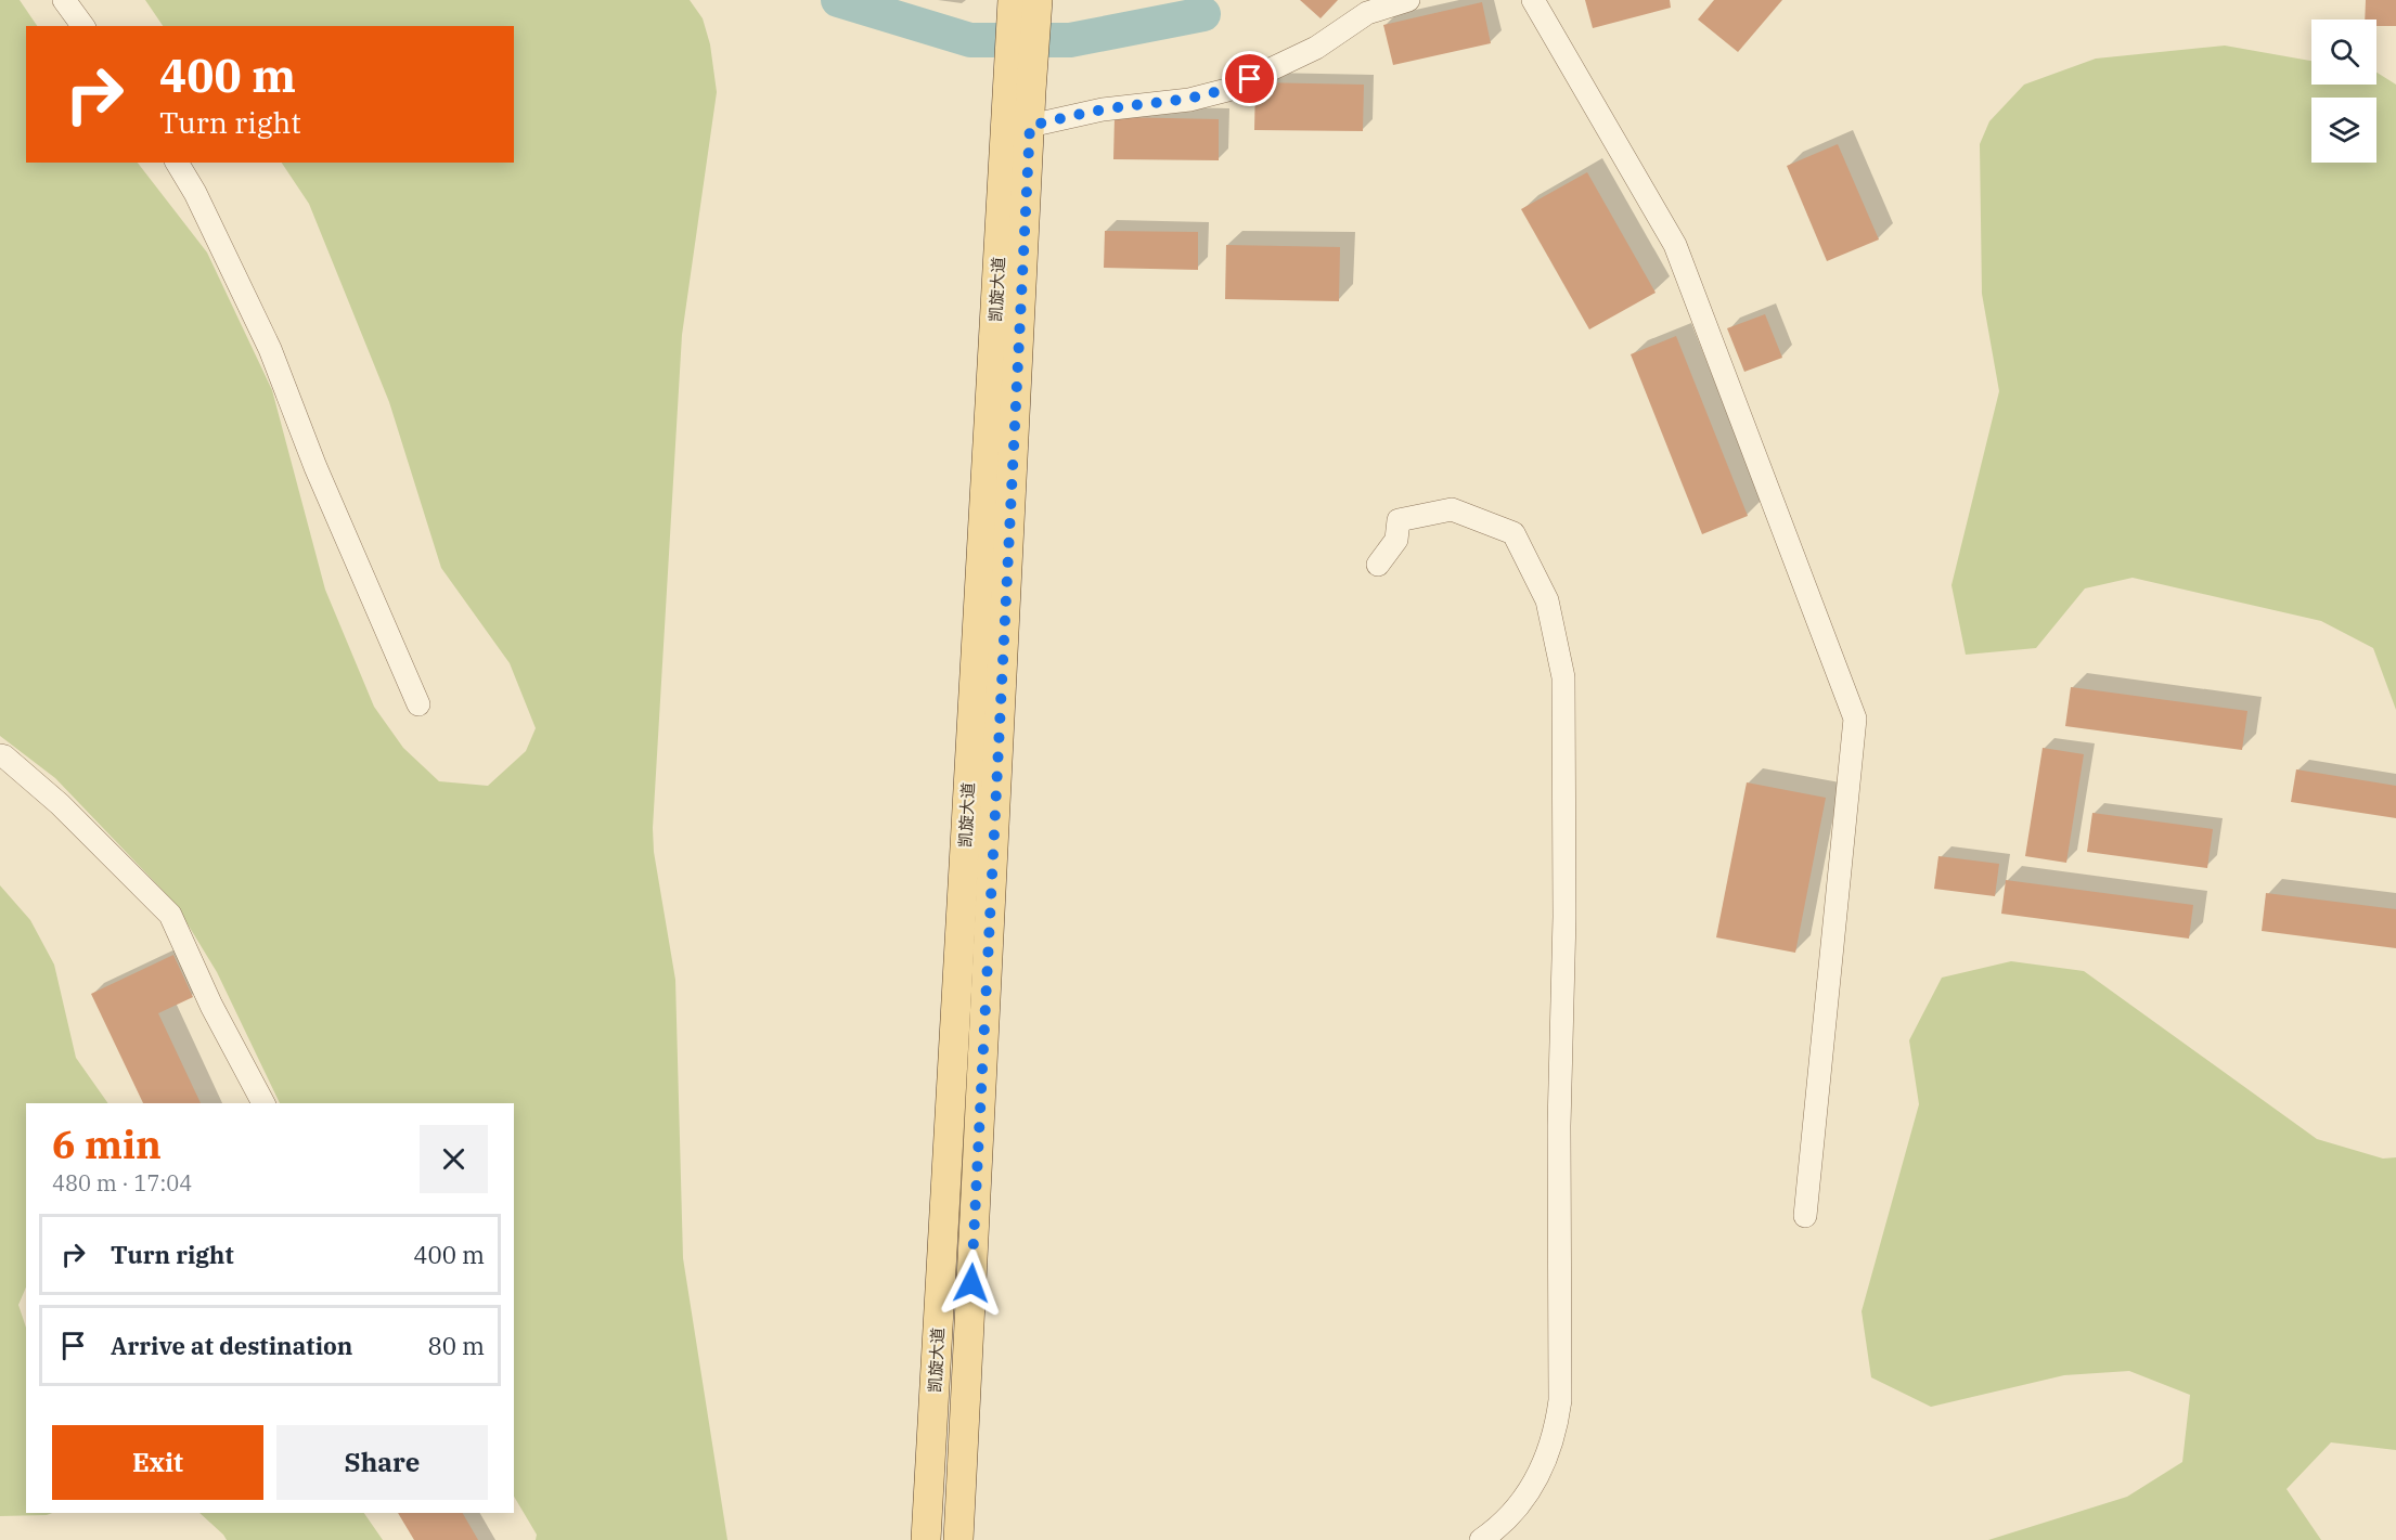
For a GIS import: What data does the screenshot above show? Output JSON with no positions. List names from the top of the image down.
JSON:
{
  "streets": {
    "main road": ["凯旋大道"]
  },
  "page": {
    "turn": ["400 m", "Turn right"],
    "heading": ["6 min", "480 m · 17:04"],
    "list": [
      {
        "name": "Turn right",
        "value": "400 m"
      },
      {
        "name": "Arrive at destination",
        "value": "80 m"
      }
    ],
    "buttons": ["Exit", "Share"]
  }
}
